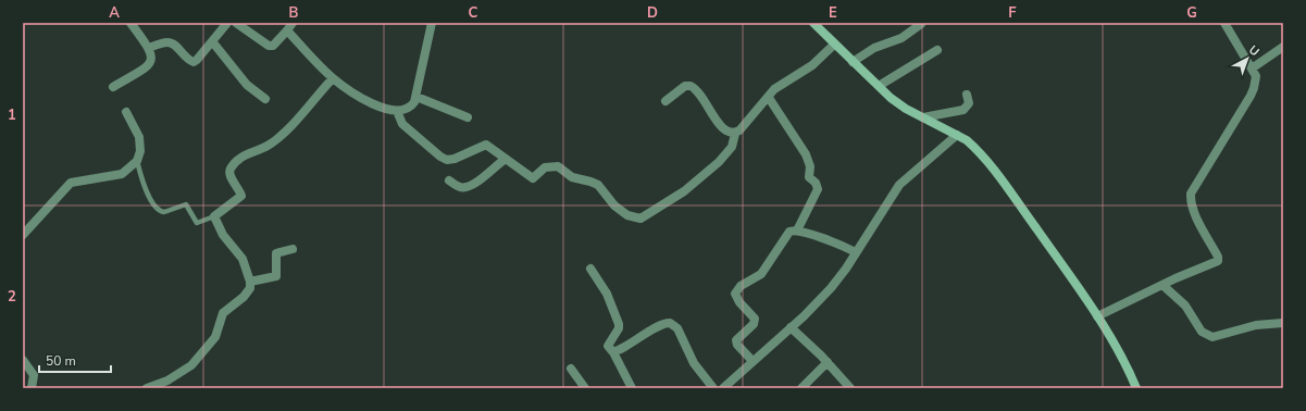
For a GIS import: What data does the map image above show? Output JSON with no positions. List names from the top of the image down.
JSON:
{
  "scale_bar": "50 m",
  "north": "top right",
  "grid": {
    "columns": [
      "A",
      "B",
      "C",
      "D",
      "E",
      "F",
      "G"
    ],
    "rows": ["1", "2"]
  }
}
